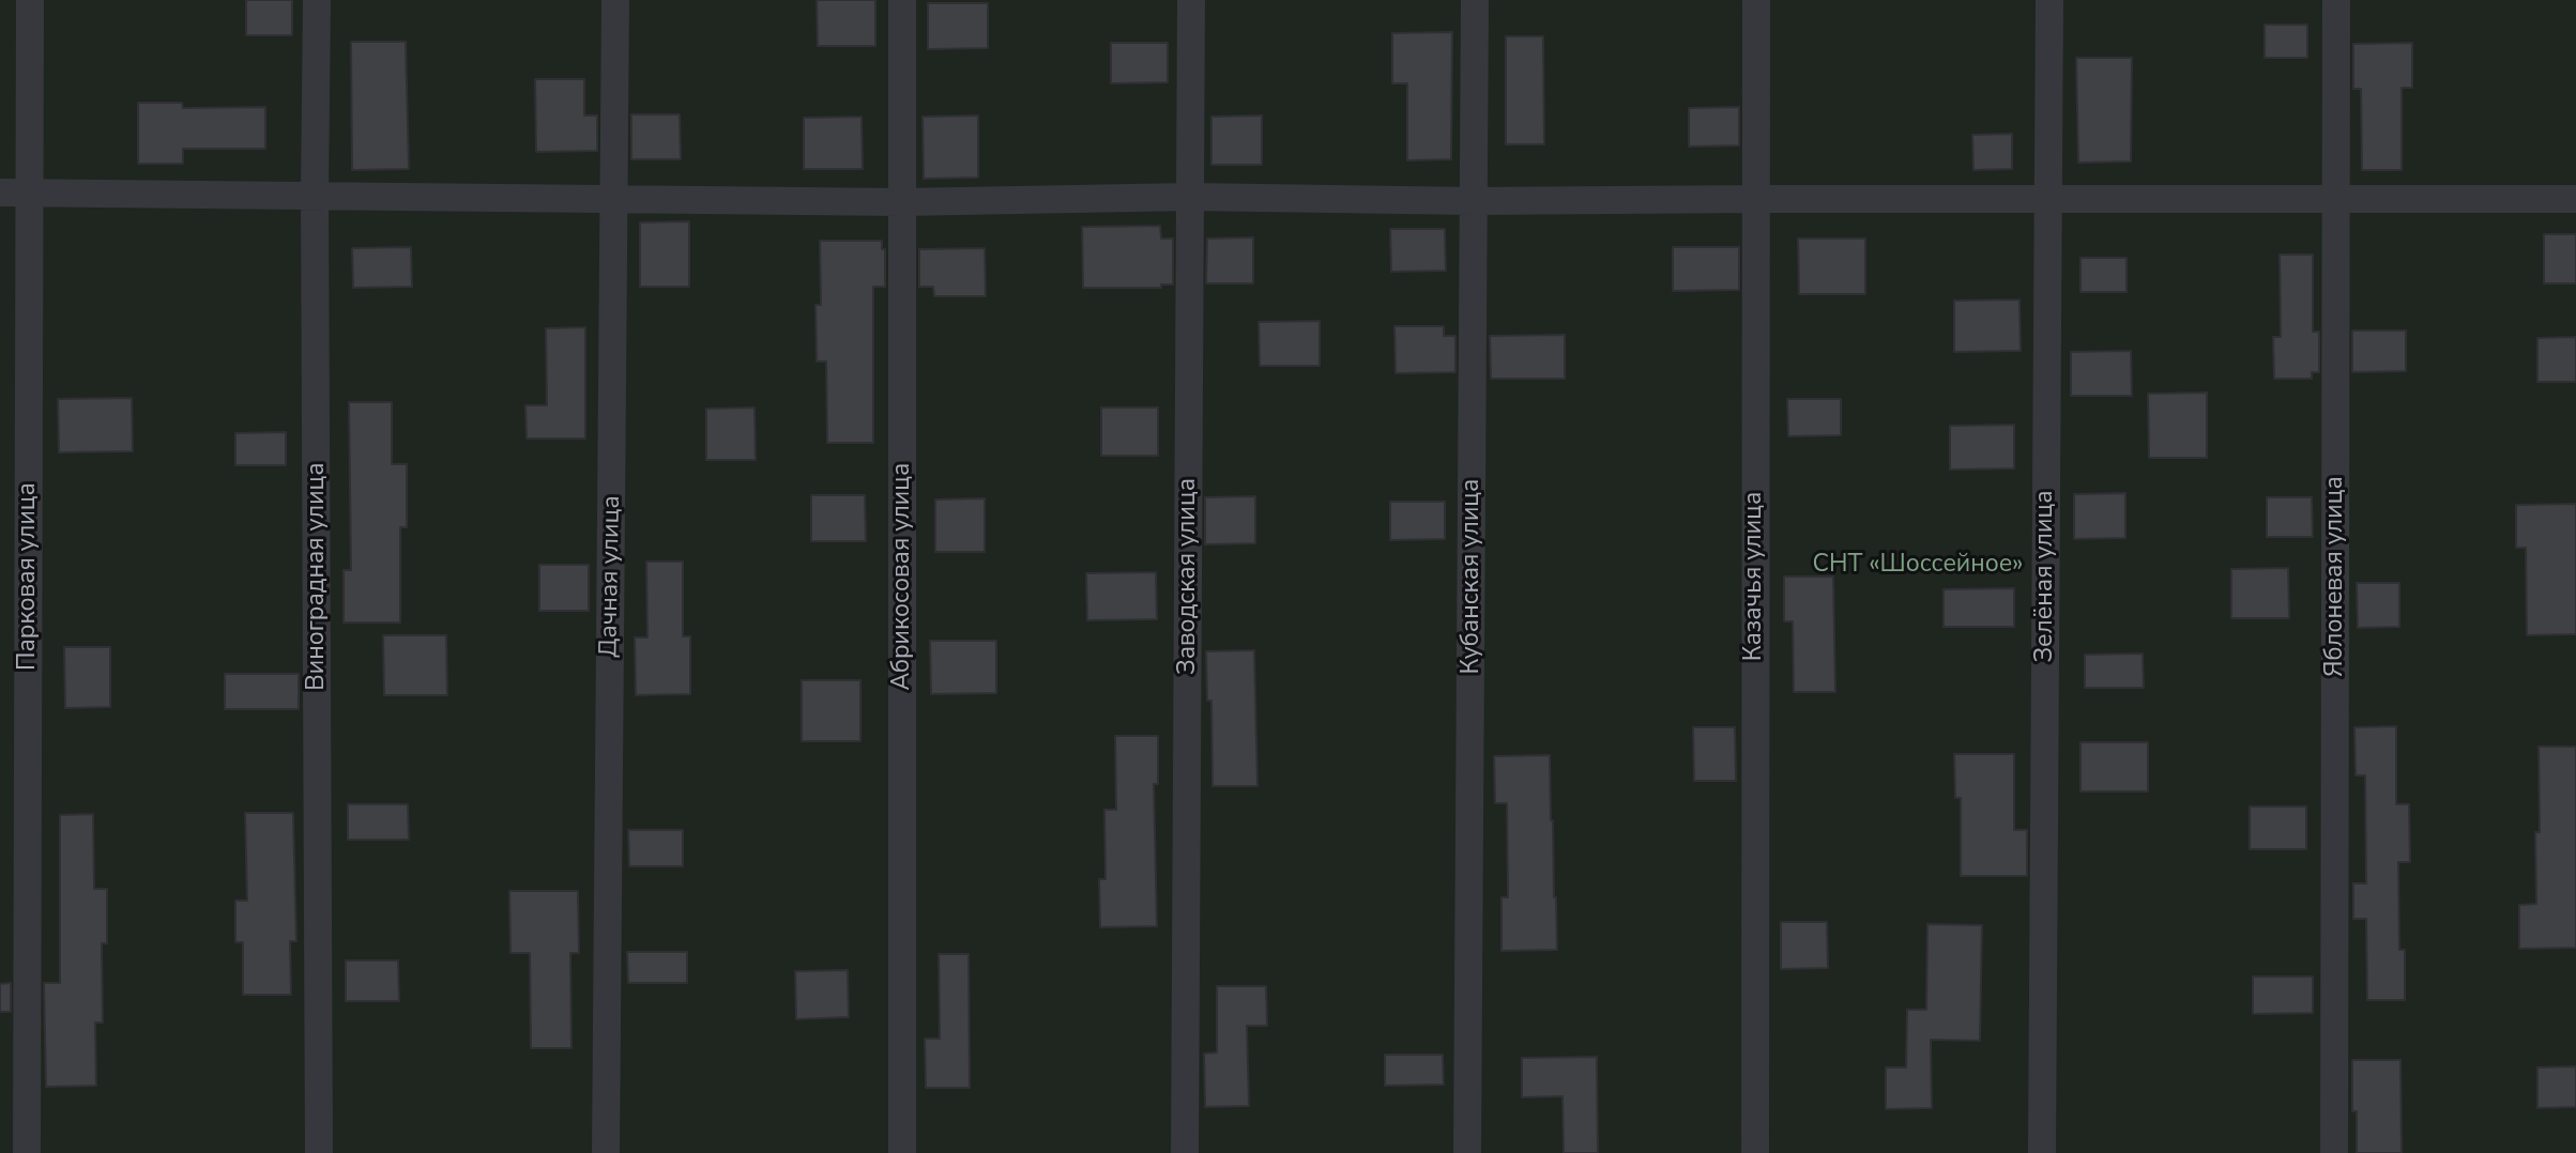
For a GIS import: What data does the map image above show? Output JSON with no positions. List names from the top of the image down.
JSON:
{
  "streets": {
    "street": [
      "Парковая улица",
      "Виноградная улица",
      "Дачная улица",
      "Абрикосовая улица",
      "Заводская улица",
      "Кубанская улица",
      "Казачья улица",
      "Зелёная улица",
      "Яблоневая улица"
    ]
  },
  "parks": ["СНТ «Шоссейное»"]
}
